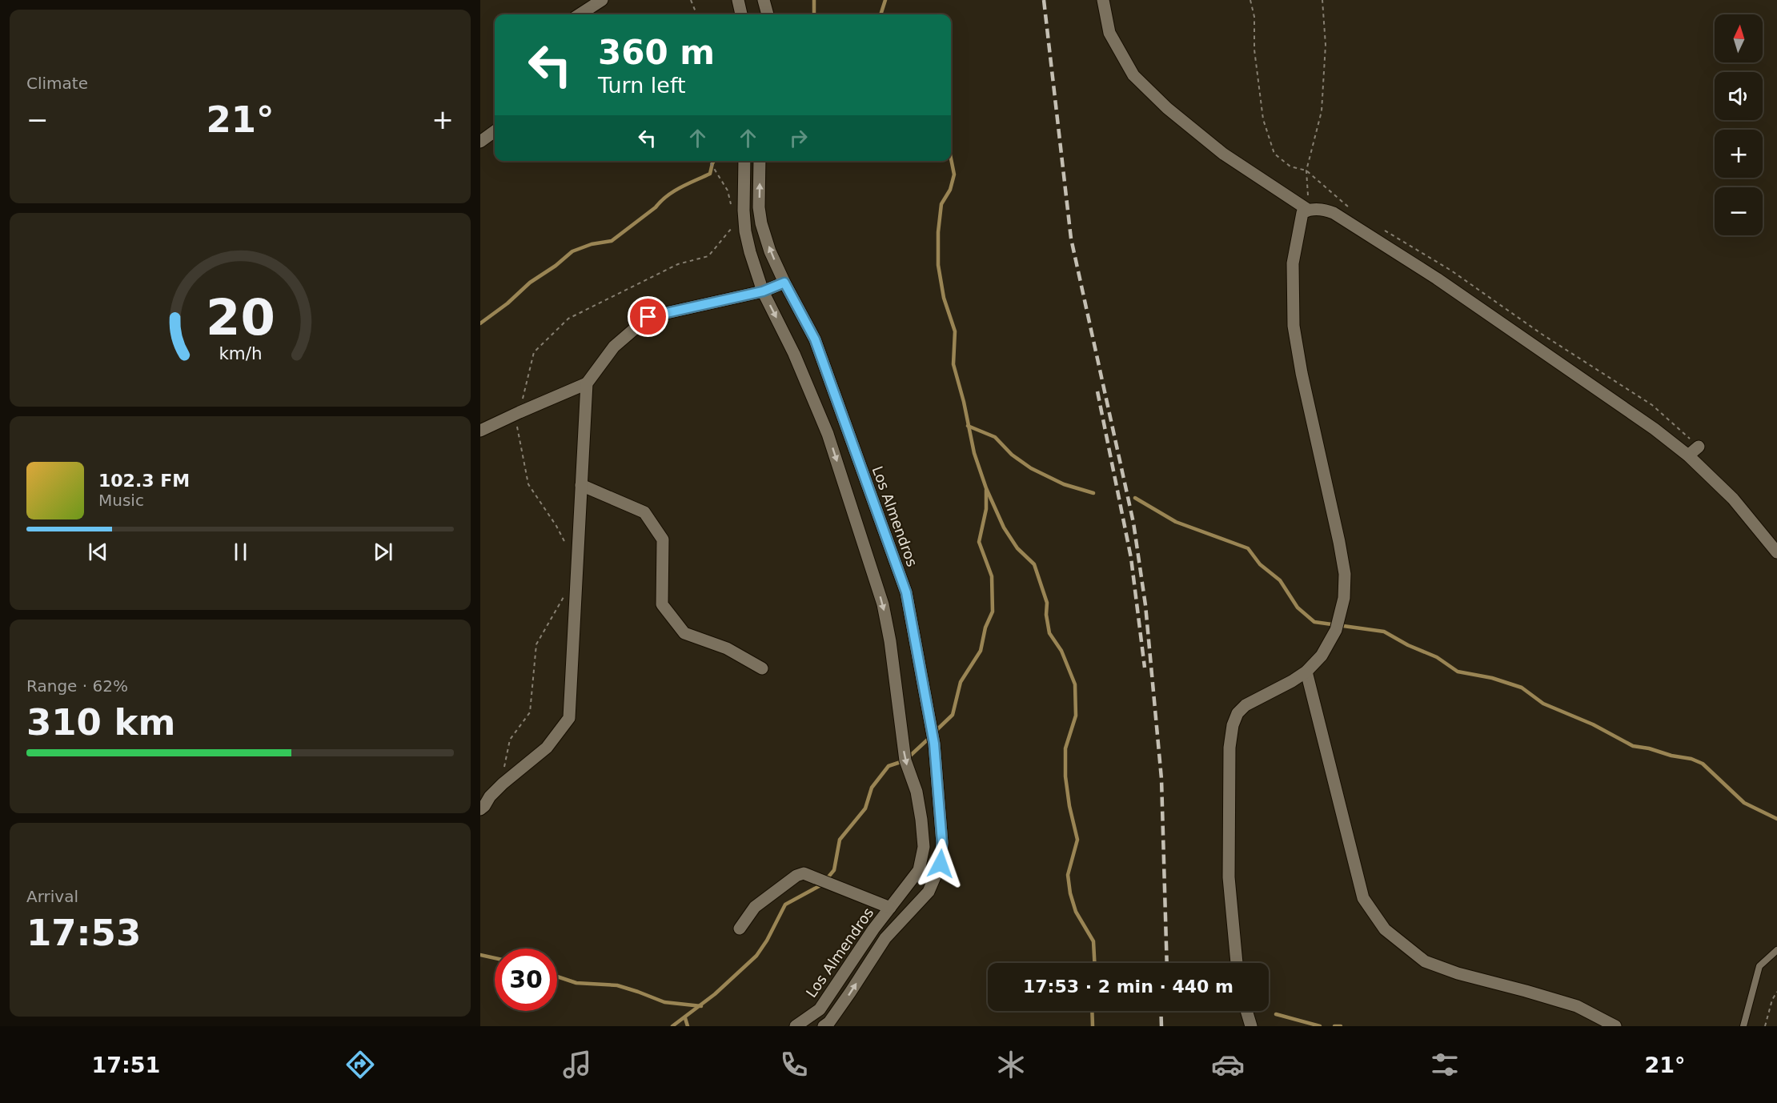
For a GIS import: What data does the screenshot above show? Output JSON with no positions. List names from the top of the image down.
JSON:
{
  "streets": {
    "street": ["Los Almendros"]
  },
  "north": "top",
  "page": {
    "tile": [
      "Climate",
      ["Range · 62%", "310 km"],
      ["Arrival", "17:53"]
    ],
    "map_buttons": ["+", "−"],
    "turn": ["360 m", "Turn left"],
    "heat": ["−", "21°", "+"],
    "song": ["102.3 FM", "Music"],
    "limit": "30",
    "trip": "17:53 · 2 min · 440 m",
    "tabs": ["17:51", "21°"],
    "gauge": ["20", "km/h"]
  }
}
